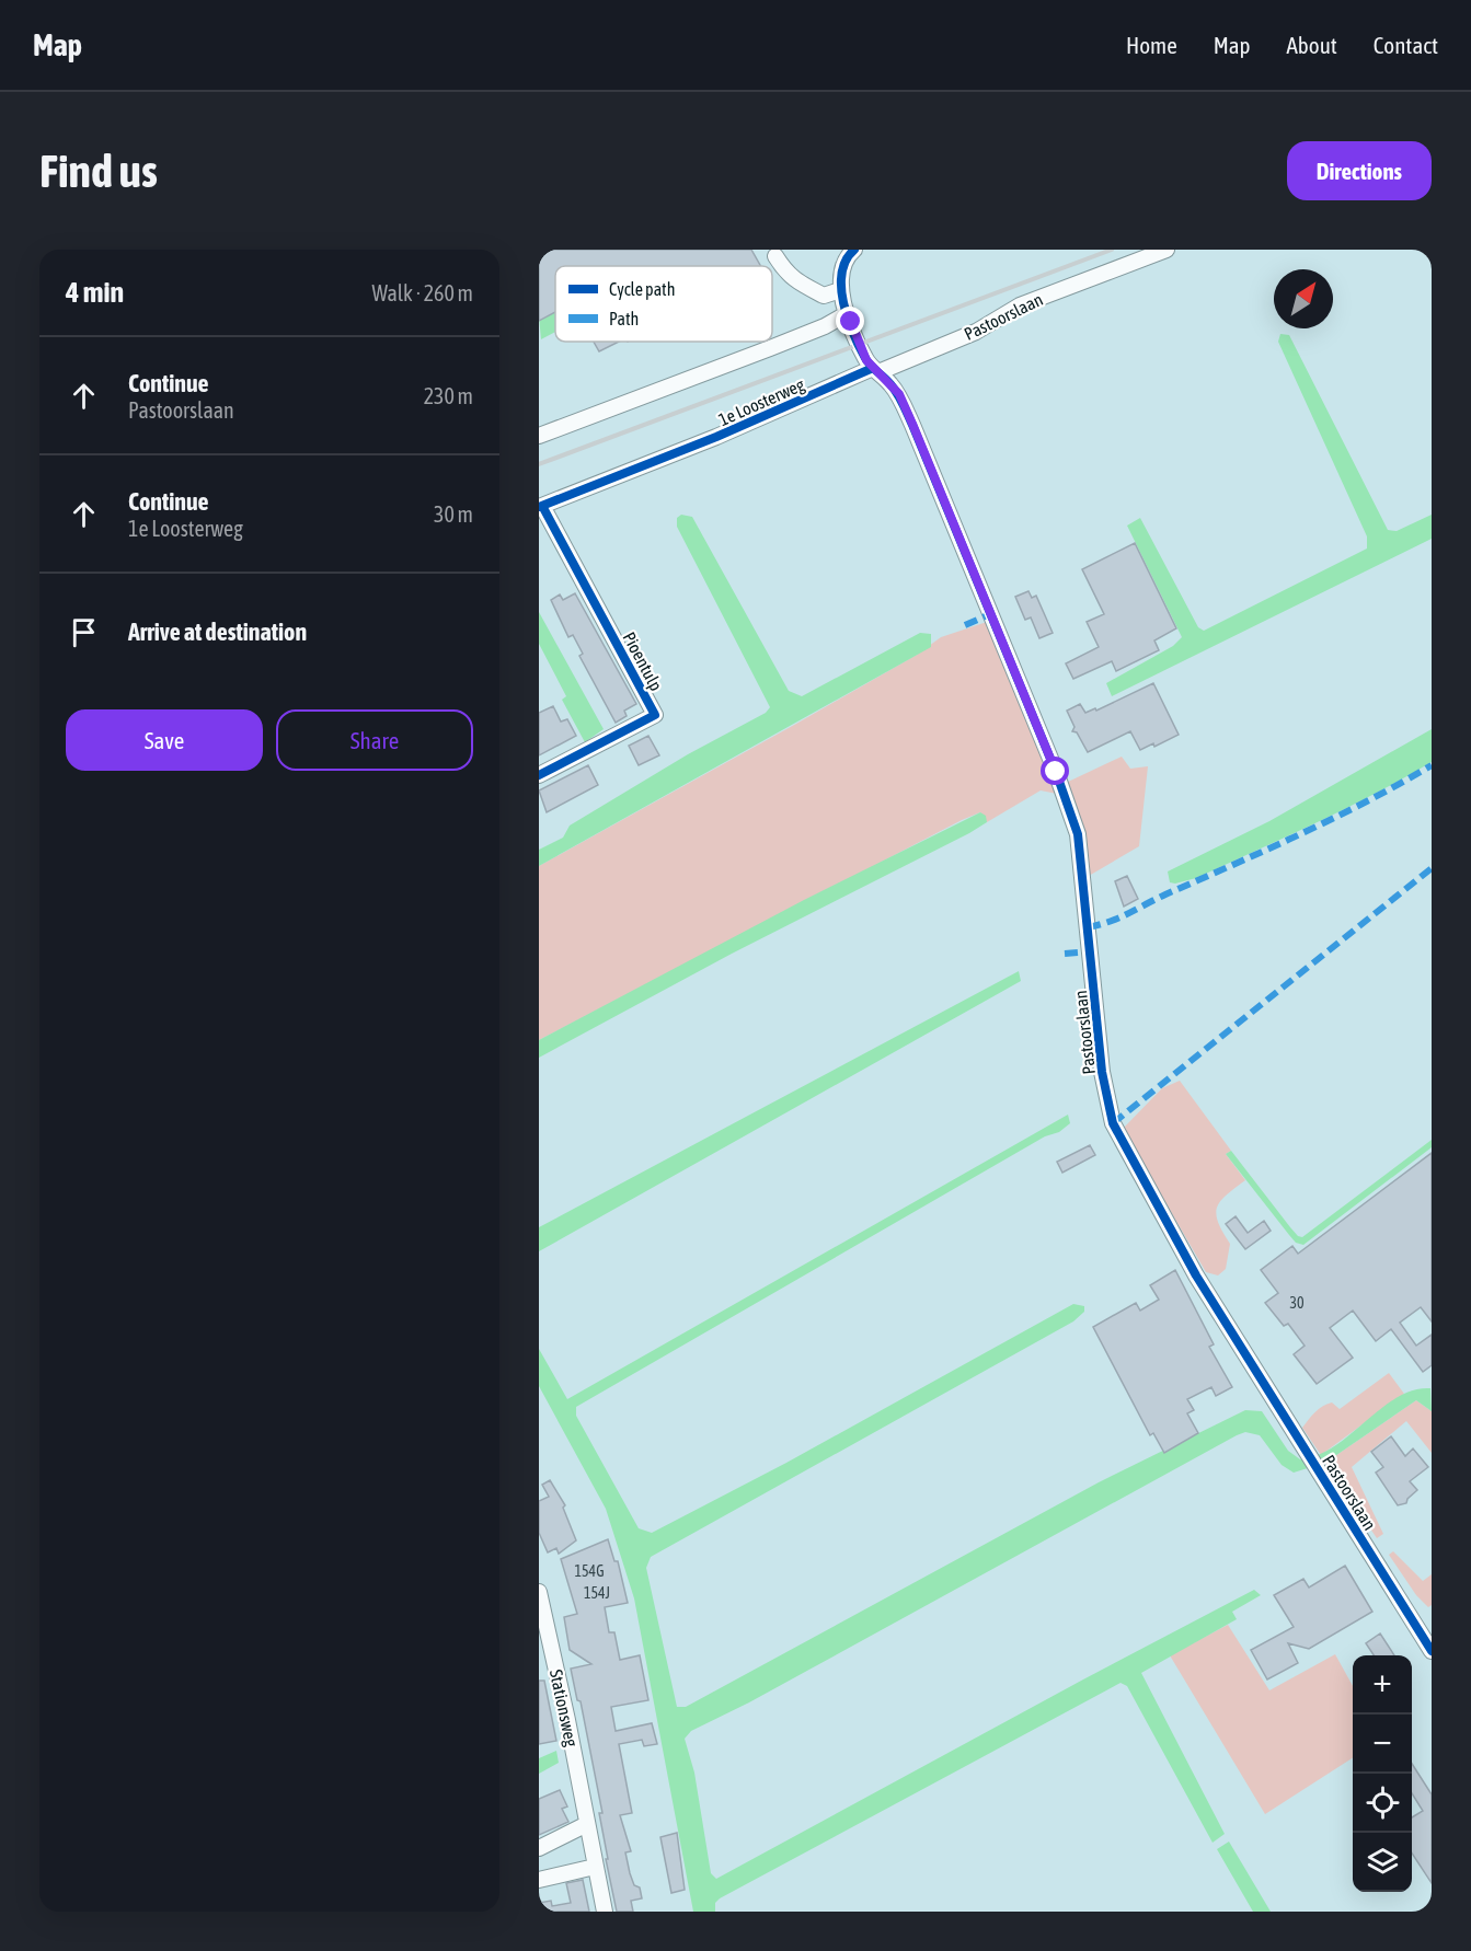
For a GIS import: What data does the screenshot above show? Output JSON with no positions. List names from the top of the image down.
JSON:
{
  "streets": {
    "street": [
      "Pastoorslaan",
      "1e Loosterweg",
      "Pioentulp",
      "Stationsweg"
    ]
  },
  "crossings": [
    ["Pastoorslaan", "1e Loosterweg"],
    ["1e Loosterweg", "Pioentulp"]
  ],
  "house_numbers": ["30", "154G", "154J"],
  "legend": ["Cycle path", "Path"],
  "north": "top right",
  "page": {
    "header": "Map",
    "nav": [
      "Home",
      "Map",
      "About",
      "Contact"
    ],
    "buttons": [
      "Directions",
      ["Save", "Share"]
    ],
    "title": "Find us",
    "heading": ["4 min", "Walk · 260 m"],
    "list": [
      ["Continue", "Pastoorslaan", "230 m"],
      ["Continue", "1e Loosterweg", "30 m"],
      "Arrive at destination"
    ],
    "map_buttons": ["+", "−"]
  }
}
